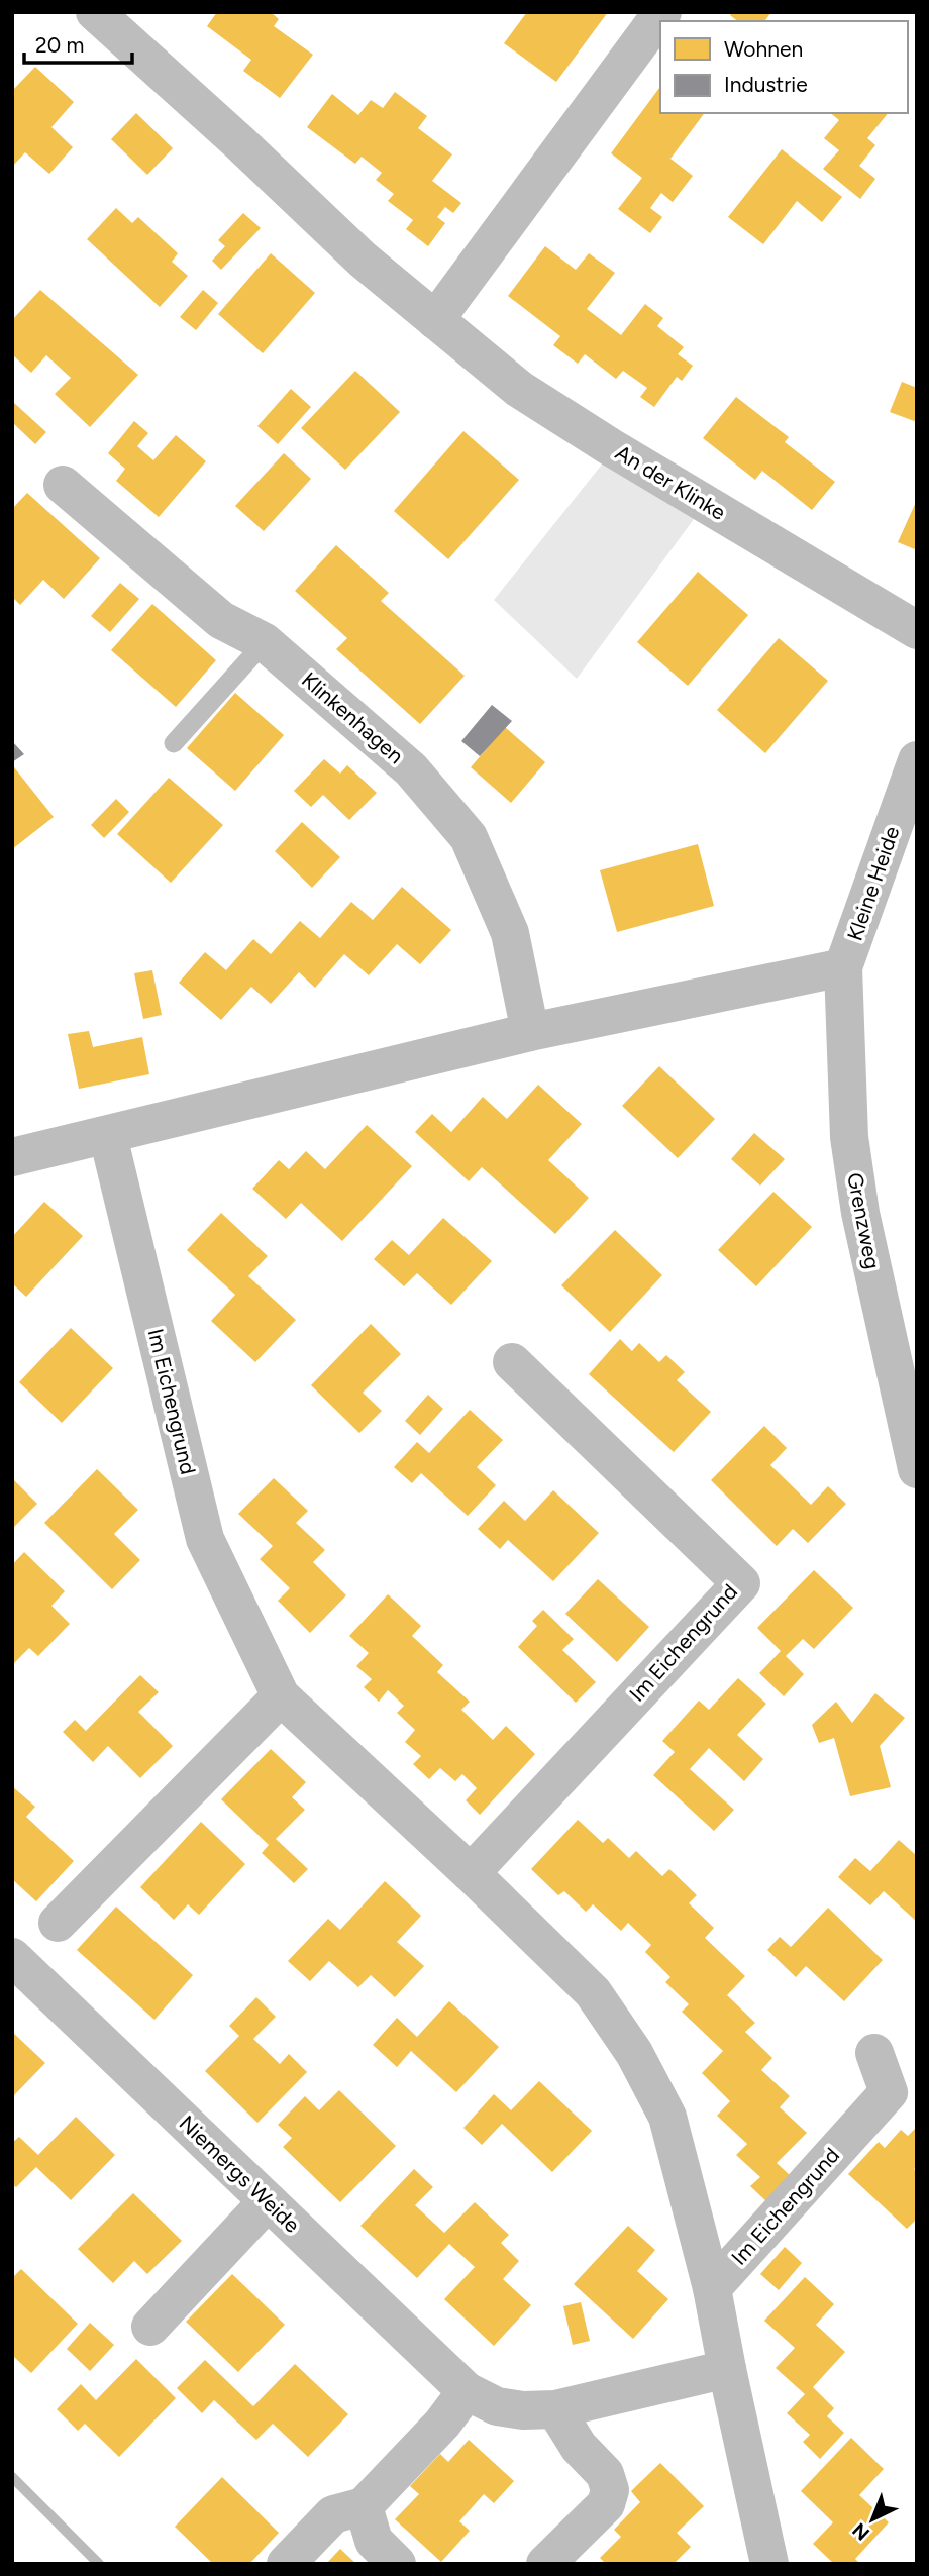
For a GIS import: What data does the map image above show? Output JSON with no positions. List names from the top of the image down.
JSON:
{
  "streets": {
    "street": [
      "An der Klinke",
      "Klinkenhagen",
      "Kleine Heide",
      "Grenzweg",
      "Im Eichengrund",
      "Niemergs Weide"
    ]
  },
  "crossings": [
    ["Kleine Heide", "Grenzweg"],
    ["Im Eichengrund", "Niemergs Weide"]
  ],
  "legend": ["Wohnen", "Industrie"],
  "scale_bar": "20 m",
  "north": "bottom left"
}
